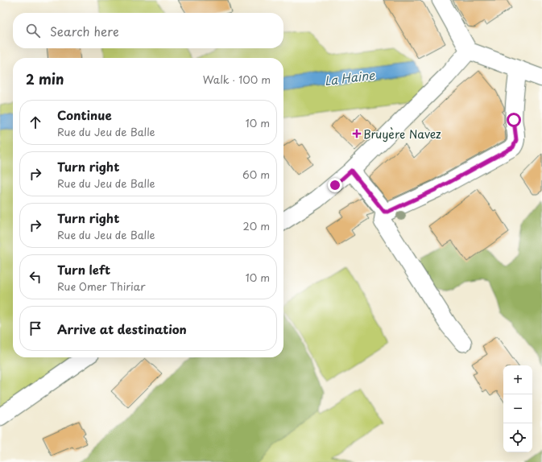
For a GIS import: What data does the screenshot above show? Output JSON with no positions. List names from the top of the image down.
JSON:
{
  "water": ["La Haine"],
  "places": {
    "health": ["Bruyère Navez"]
  },
  "page": {
    "search": "Search here",
    "heading": ["2 min", "Walk · 100 m"],
    "list": [
      ["Continue", "Rue du Jeu de Balle", "10 m"],
      ["Turn right", "Rue du Jeu de Balle", "60 m"],
      ["Turn right", "Rue du Jeu de Balle", "20 m"],
      ["Turn left", "Rue Omer Thiriar", "10 m"],
      "Arrive at destination"
    ],
    "map_buttons": ["+", "−"]
  }
}
